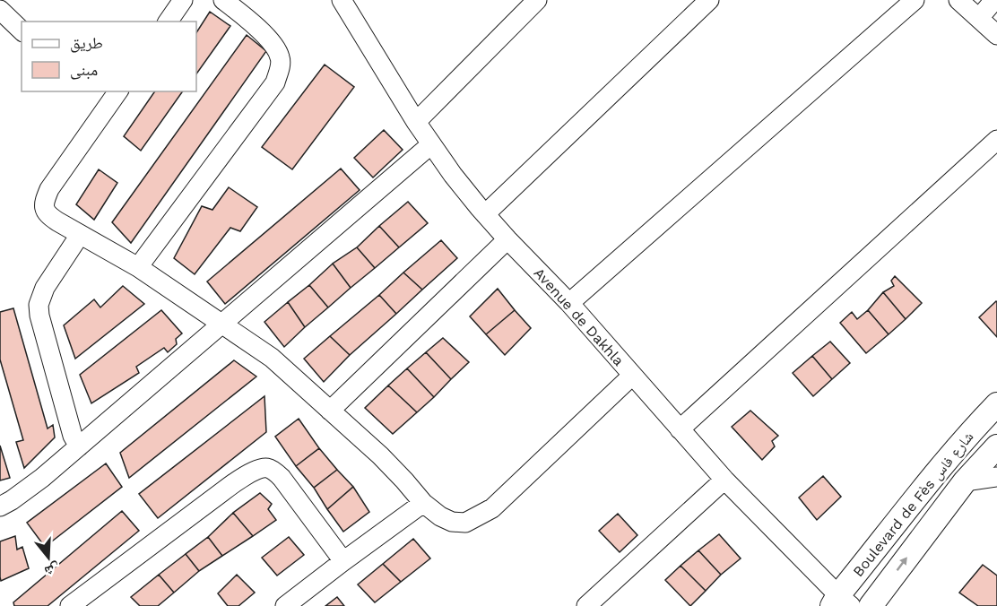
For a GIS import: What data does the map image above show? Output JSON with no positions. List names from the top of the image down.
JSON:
{
  "streets": {
    "main road": ["Boulevard de Fès شارع فاس"],
    "street": ["Avenue de Dakhla"]
  },
  "crossings": [
    ["Avenue de Dakhla", "Boulevard de Fès شارع فاس"]
  ],
  "legend": ["طريق", "مبنى"],
  "north": "bottom"
}
